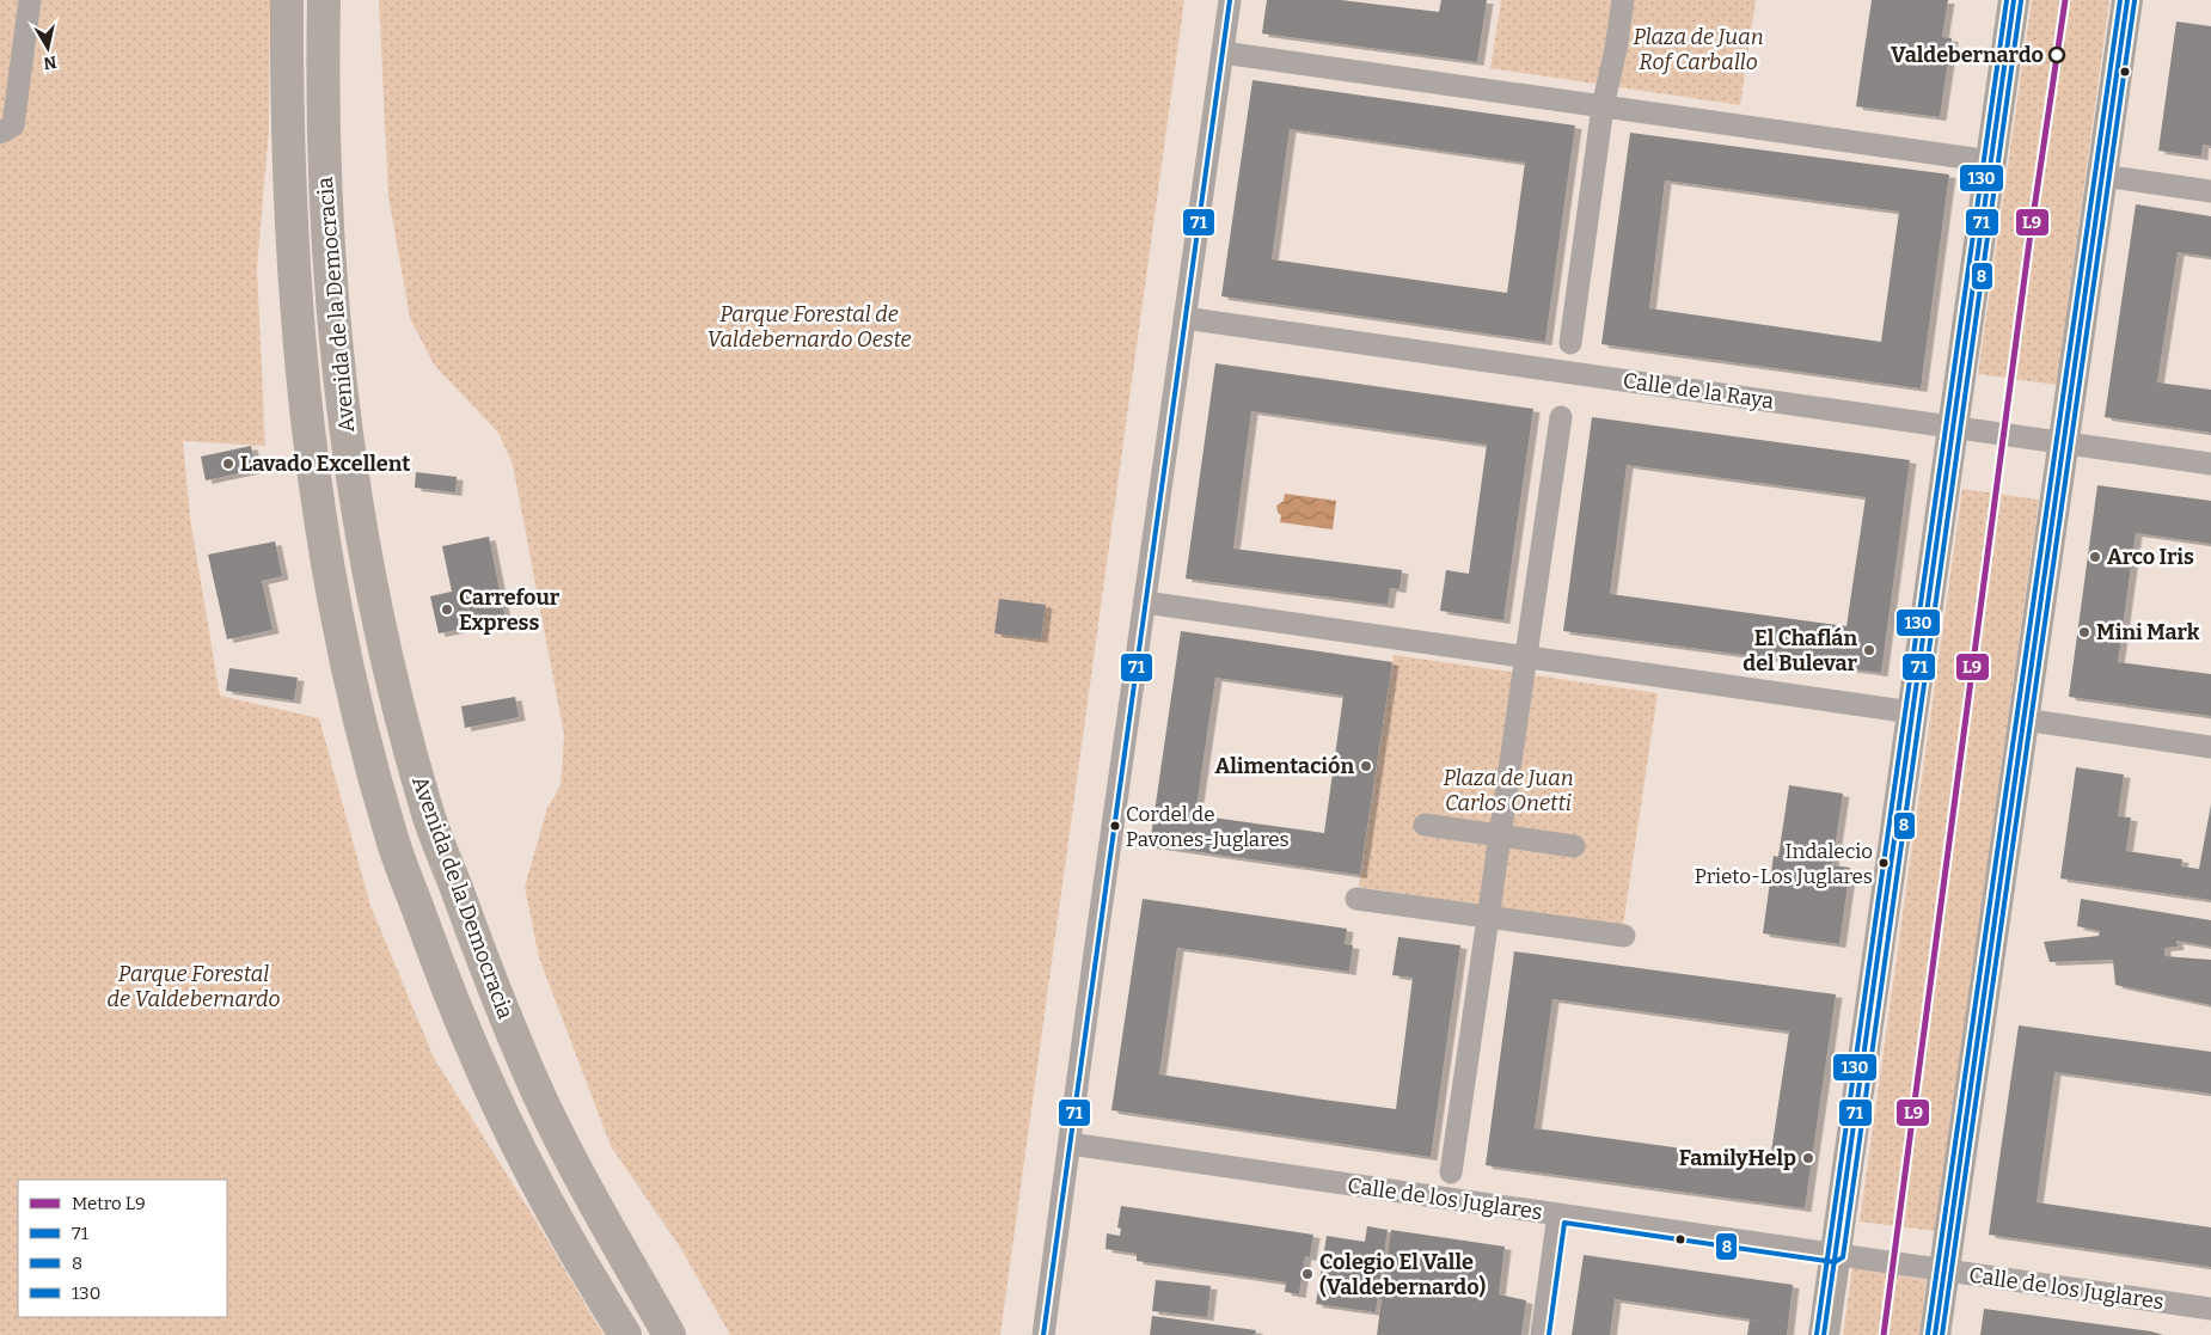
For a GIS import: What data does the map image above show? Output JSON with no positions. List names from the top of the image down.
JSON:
{
  "streets": {
    "main road": ["Avenida de la Democracia"],
    "street": ["Calle de la Raya", "Calle de los Juglares"]
  },
  "parks": [
    "Plaza de Juan Rof Carballo",
    "Parque Forestal de Valdebernardo Oeste",
    "Plaza de Juan Carlos Onetti",
    "Parque Forestal de Valdebernardo"
  ],
  "places": [
    "Valdebernardo",
    "Lavado Excellent",
    "Arco Iris",
    "Carrefour Express",
    "Mini Mark",
    "El Chaflán del Bulevar",
    "Alimentación",
    "Cordel de Pavones-Juglares",
    "Indalecio Prieto-Los Juglares",
    "FamilyHelp",
    "Colegio El Valle (Valdebernardo)"
  ],
  "lines": [
    "metro line L9",
    "transit line 71",
    "transit line 130",
    "transit line 8"
  ],
  "legend": [
    "Metro L9",
    "71",
    "8",
    "130"
  ],
  "north": "bottom"
}
